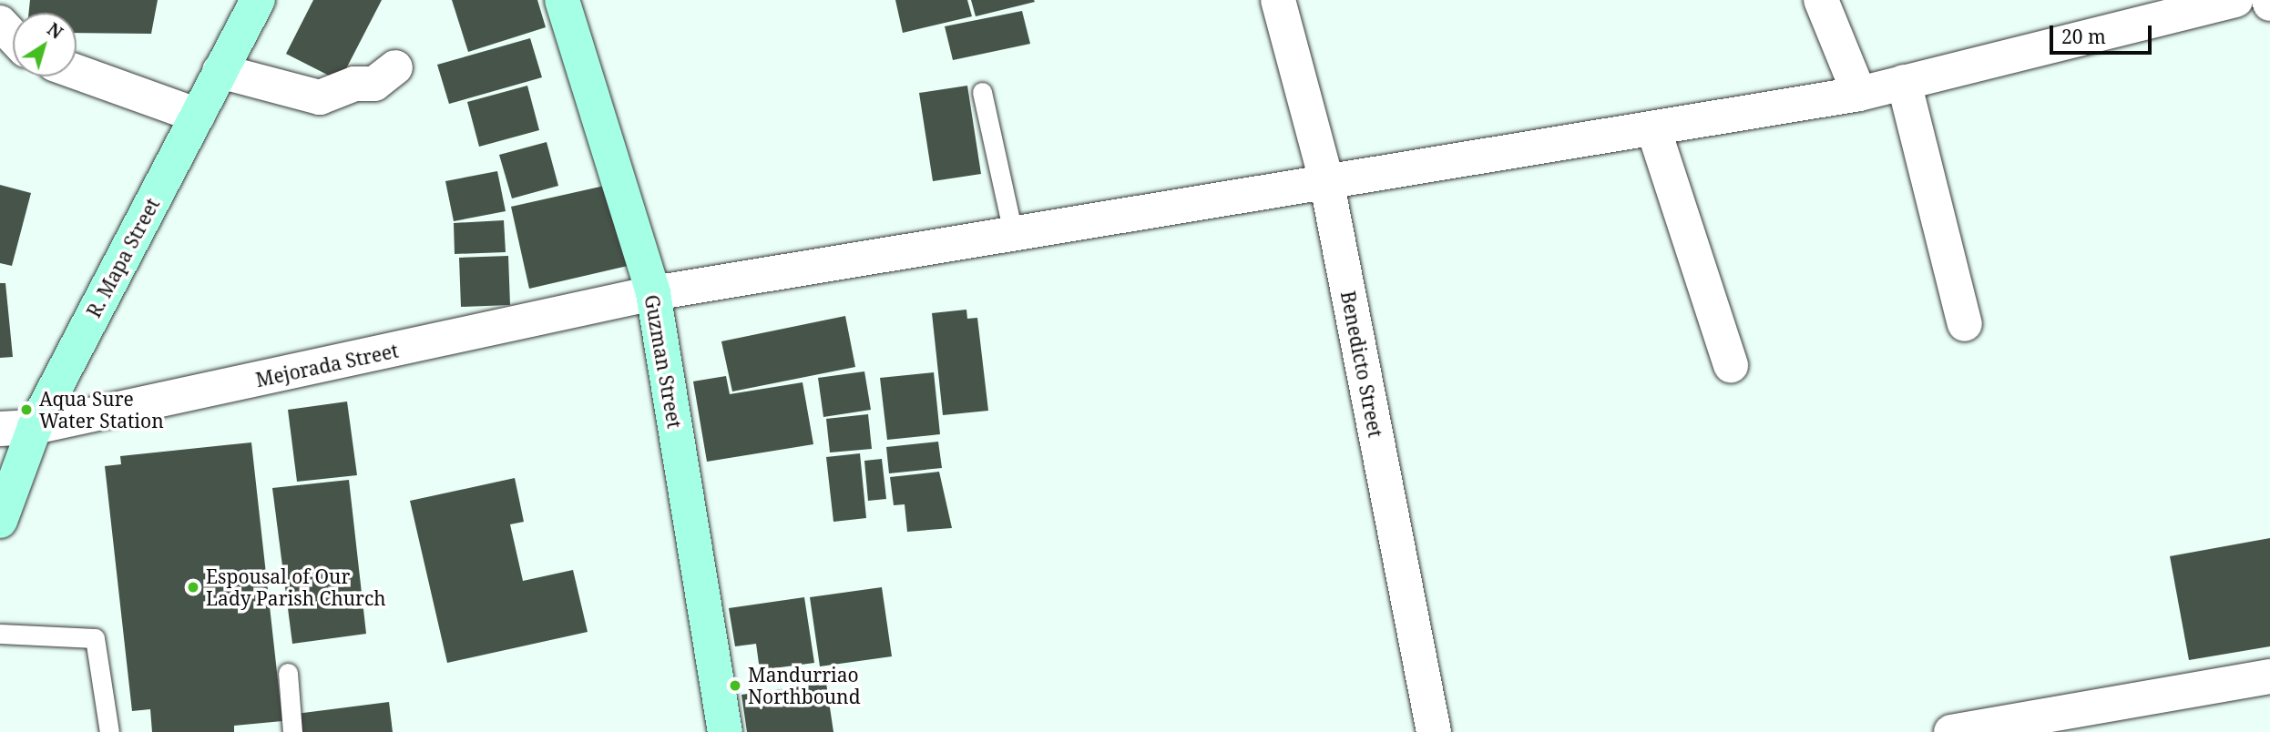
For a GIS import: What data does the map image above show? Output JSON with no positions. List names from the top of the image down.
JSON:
{
  "streets": {
    "main road": ["R. Mapa Street", "Guzman Street"],
    "street": ["Benedicto Street", "Mejorada Street"]
  },
  "crossings": [
    ["R. Mapa Street", "Mejorada Street"],
    ["Guzman Street", "Mejorada Street"],
    ["Benedicto Street", "Mejorada Street"]
  ],
  "places": ["Aqua Sure Water Station", "Espousal of Our Lady Parish Church", "Mandurriao Northbound"],
  "scale_bar": "20 m",
  "north": "top right"
}
